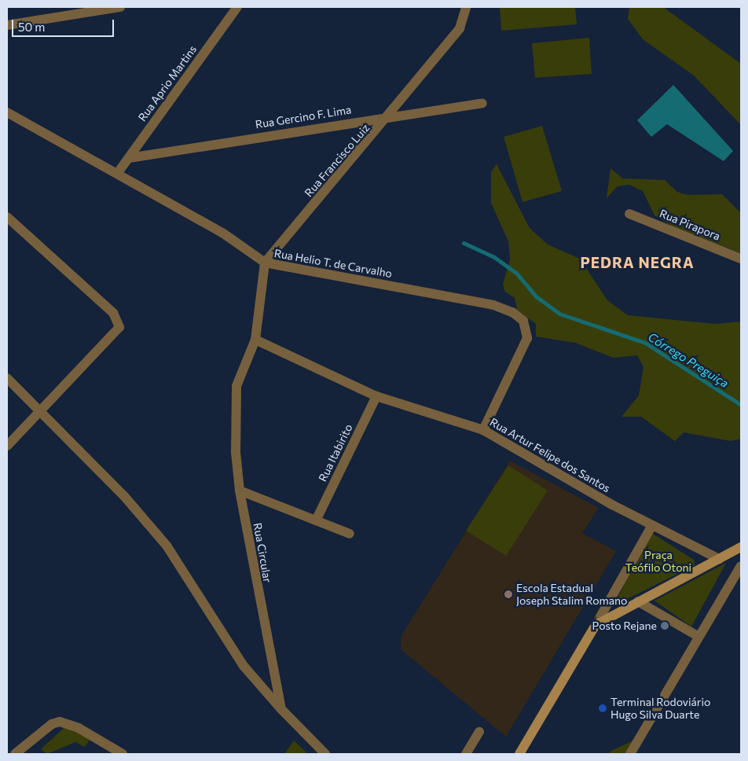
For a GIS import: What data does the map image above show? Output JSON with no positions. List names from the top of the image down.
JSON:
{
  "streets": {
    "street": [
      "Rua Aprio Martins",
      "Rua Gercino F. Lima",
      "Rua Francisco Luiz",
      "Rua Pirapora",
      "Rua Helio T. de Carvalho",
      "Rua Itabirito",
      "Rua Artur Felipe dos Santos",
      "Rua Circular"
    ]
  },
  "crossings": [
    ["Rua Aprio Martins", "Rua Gercino F. Lima"],
    ["Rua Aprio Martins", "Rua Helio T. de Carvalho"],
    ["Rua Gercino F. Lima", "Rua Francisco Luiz"],
    ["Rua Francisco Luiz", "Rua Helio T. de Carvalho"],
    ["Rua Helio T. de Carvalho", "Rua Artur Felipe dos Santos"],
    ["Rua Itabirito", "Rua Artur Felipe dos Santos"],
    ["Rua Artur Felipe dos Santos", "Rua Circular"]
  ],
  "districts": ["PEDRA NEGRA"],
  "water": ["Córrego Preguiça"],
  "parks": ["Praça Teófilo Otoni"],
  "places": ["Escola Estadual Joseph Stalim Romano", "Posto Rejane", "Terminal Rodoviário Hugo Silva Duarte"],
  "scale_bar": "50 m"
}
